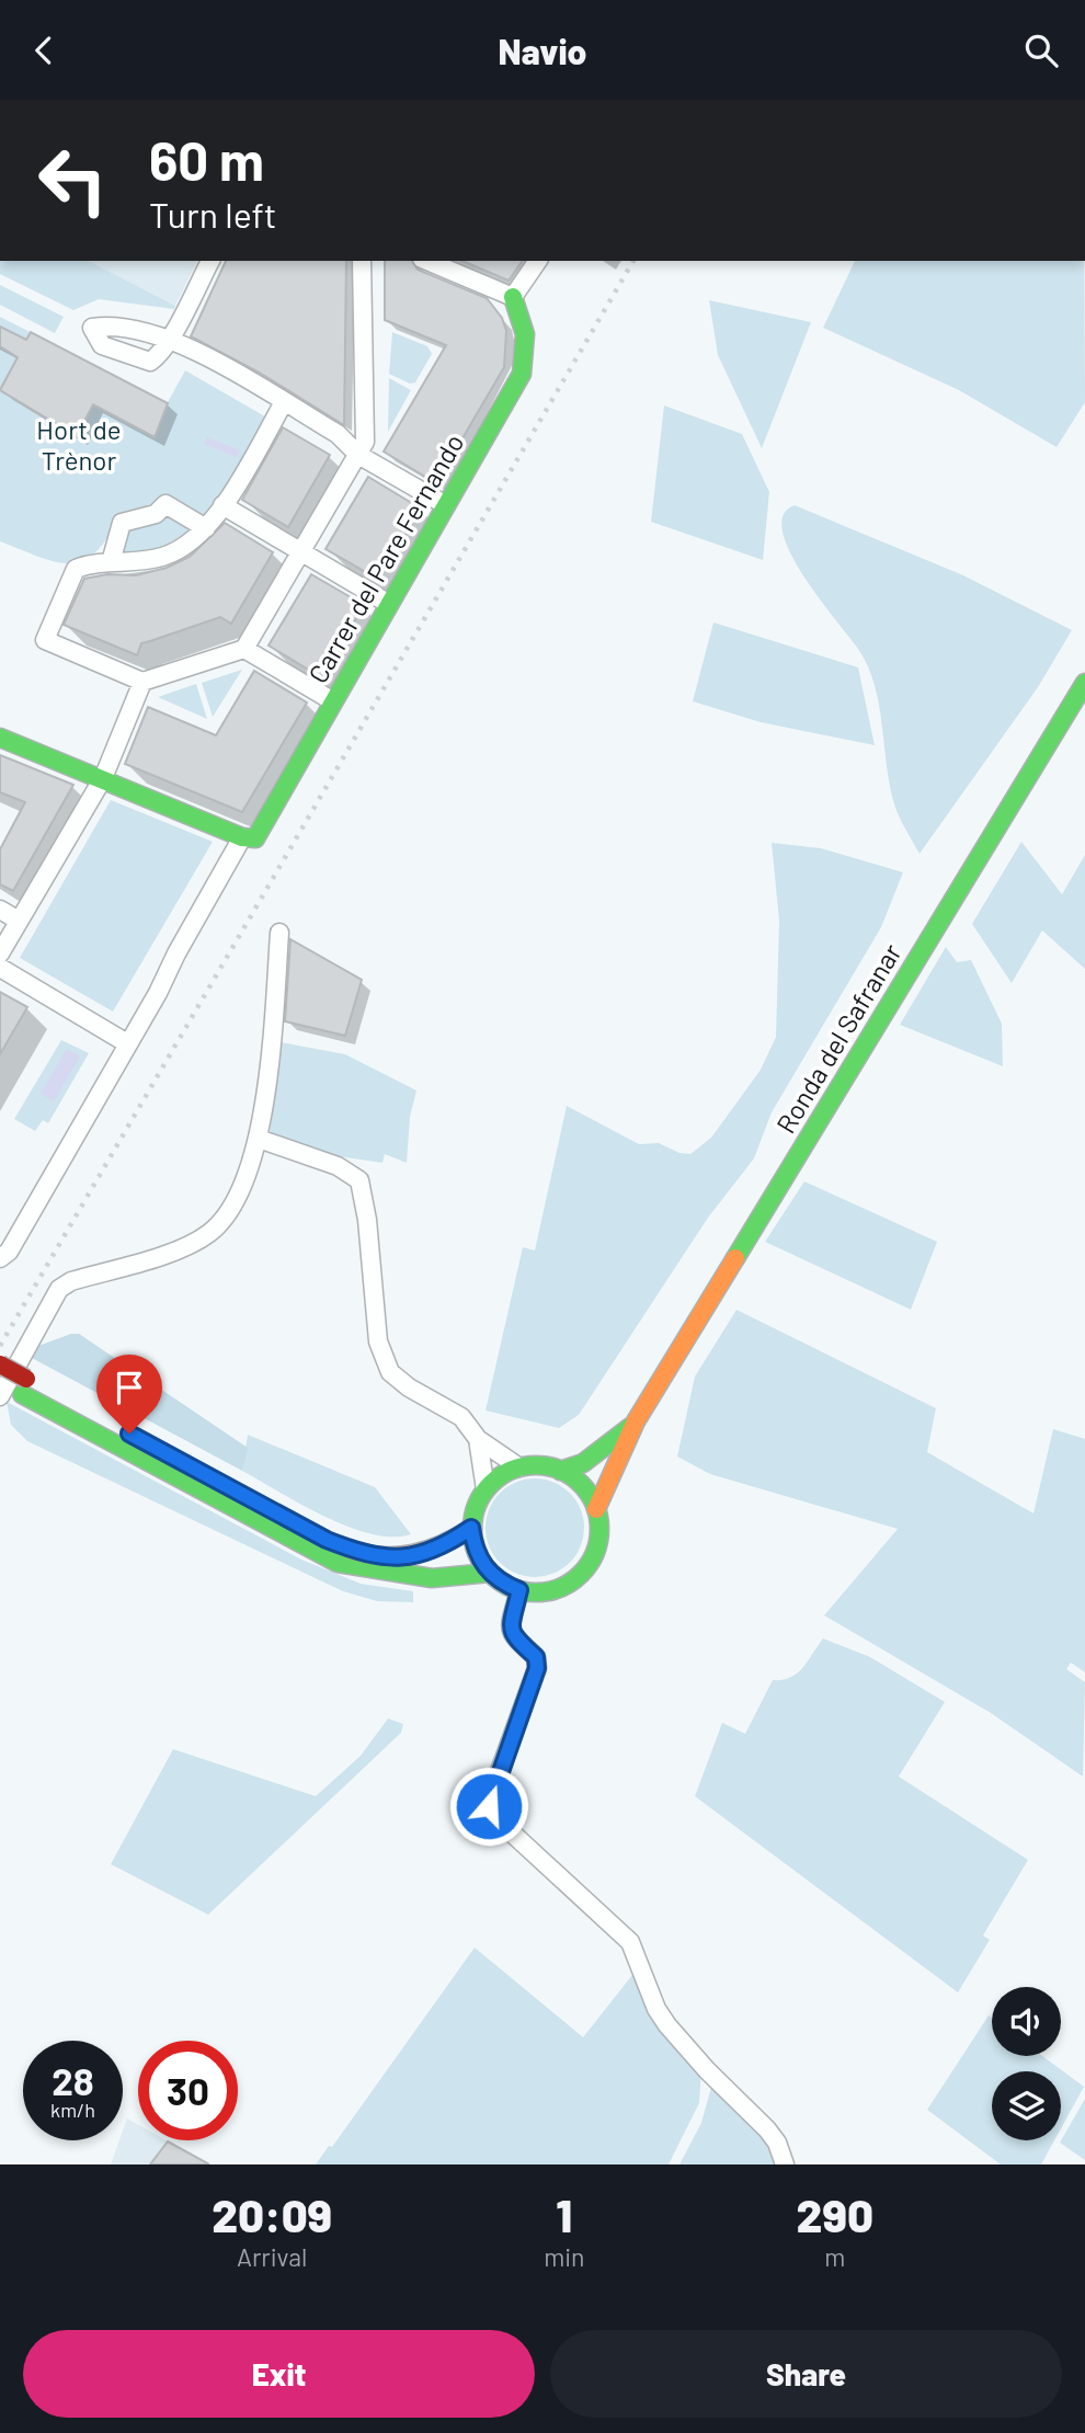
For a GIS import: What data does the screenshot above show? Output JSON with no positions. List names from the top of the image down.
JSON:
{
  "streets": {
    "street": ["Carrer del Pare Fernando", "Ronda del Safranar"]
  },
  "parks": ["Hort de Trènor"],
  "page": {
    "header": "Navio",
    "turn": ["60 m", "Turn left"],
    "speed": "28 km/h",
    "limit": "30",
    "eta": [
      "20:09",
      "Arrival",
      "1",
      "min",
      "290",
      "m"
    ],
    "buttons": ["Exit", "Share"]
  }
}
